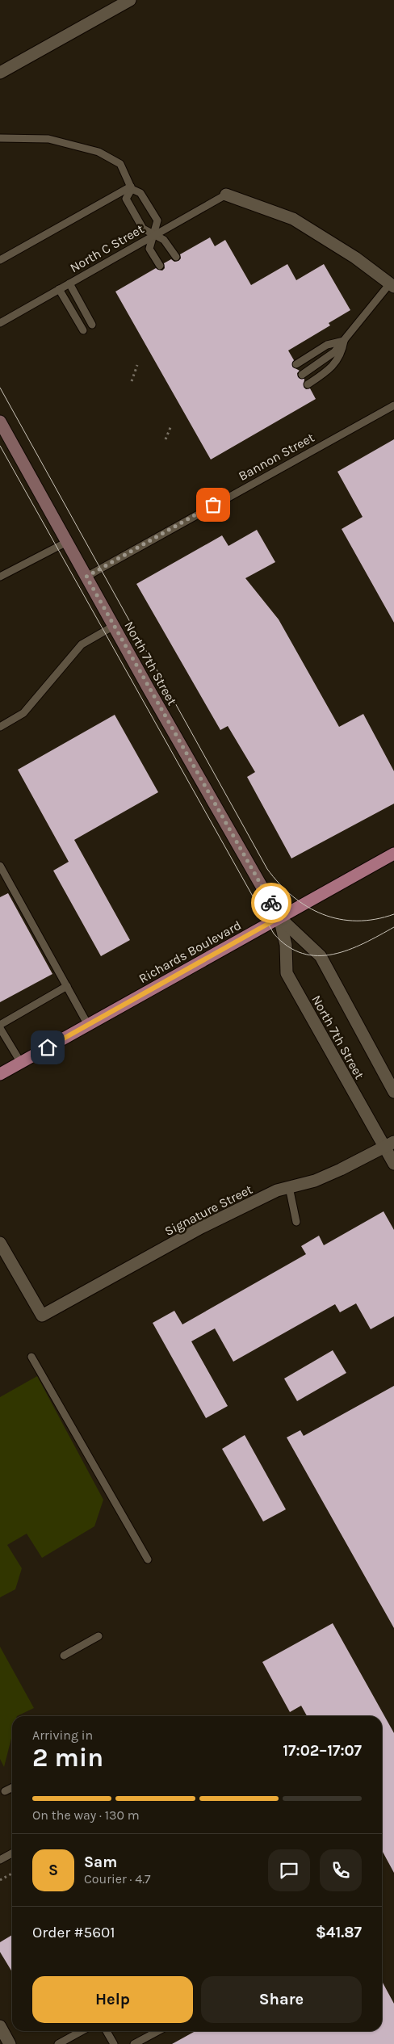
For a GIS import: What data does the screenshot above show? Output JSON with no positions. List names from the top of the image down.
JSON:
{
  "streets": {
    "main road": ["North 7th Street", "Richards Boulevard"],
    "street": ["Signature Street"],
    "lane": ["North C Street", "Bannon Street"]
  },
  "crossings": [
    ["Bannon Street", "North 7th Street"],
    ["North 7th Street", "Richards Boulevard"],
    ["North 7th Street", "Signature Street"]
  ],
  "page": {
    "heading": ["2 min", "Arriving in", "17:02–17:07"],
    "panel": [
      "Sam",
      "Courier · 4.7",
      "Order #5601",
      "$41.87"
    ],
    "bar": "On the way · 130 m",
    "round": "S",
    "buttons": ["Help", "Share"]
  }
}
